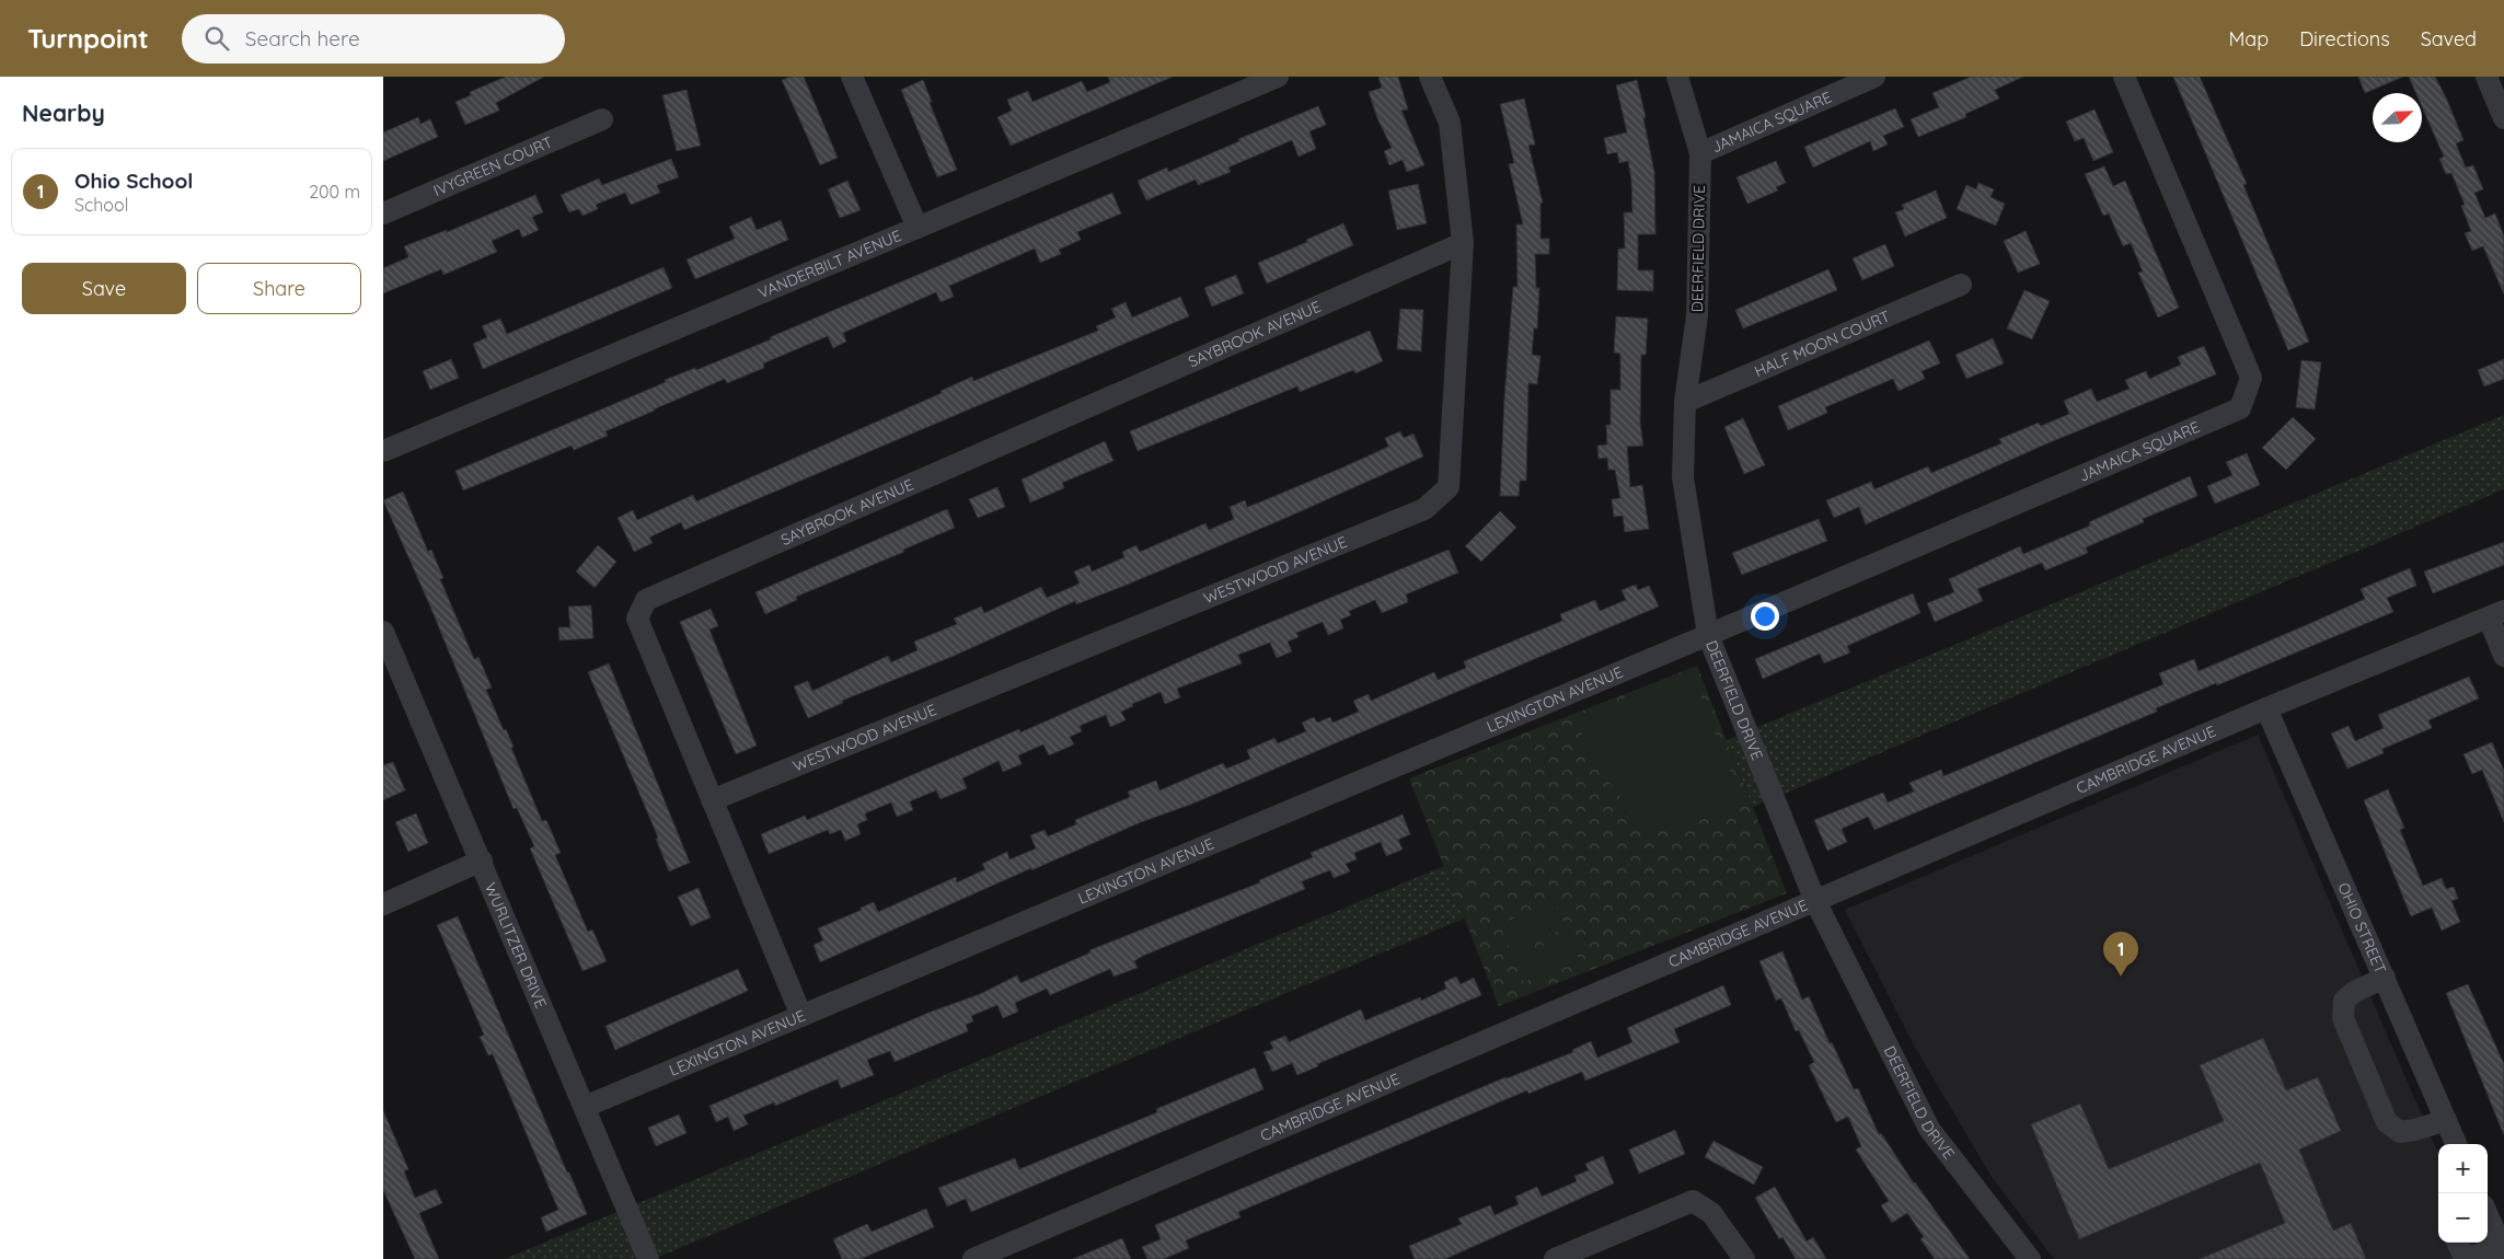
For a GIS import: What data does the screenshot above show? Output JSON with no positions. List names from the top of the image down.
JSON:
{
  "streets": {
    "street": [
      "JAMAICA SQUARE",
      "IVYGREEN COURT",
      "DEERFIELD DRIVE",
      "VANDERBILT AVENUE",
      "SAYBROOK AVENUE",
      "HALF MOON COURT",
      "WESTWOOD AVENUE",
      "LEXINGTON AVENUE",
      "CAMBRIDGE AVENUE",
      "OHIO STREET",
      "WURLITZER DRIVE"
    ]
  },
  "crossings": [
    ["JAMAICA SQUARE", "DEERFIELD DRIVE"],
    ["JAMAICA SQUARE", "LEXINGTON AVENUE"],
    ["DEERFIELD DRIVE", "HALF MOON COURT"],
    ["DEERFIELD DRIVE", "LEXINGTON AVENUE"],
    ["DEERFIELD DRIVE", "CAMBRIDGE AVENUE"],
    ["SAYBROOK AVENUE", "WESTWOOD AVENUE"],
    ["SAYBROOK AVENUE", "LEXINGTON AVENUE"],
    ["LEXINGTON AVENUE", "WURLITZER DRIVE"],
    ["CAMBRIDGE AVENUE", "OHIO STREET"]
  ],
  "north": "top right",
  "page": {
    "header": "Turnpoint",
    "search": "Search here",
    "nav": ["Map", "Directions", "Saved"],
    "heading": "Nearby",
    "list": [
      {
        "mark": "1",
        "name": "Ohio School",
        "note": "School",
        "value": "200 m"
      }
    ],
    "buttons": ["Save", "Share"],
    "pins": "1",
    "map_buttons": ["+", "−"]
  }
}
